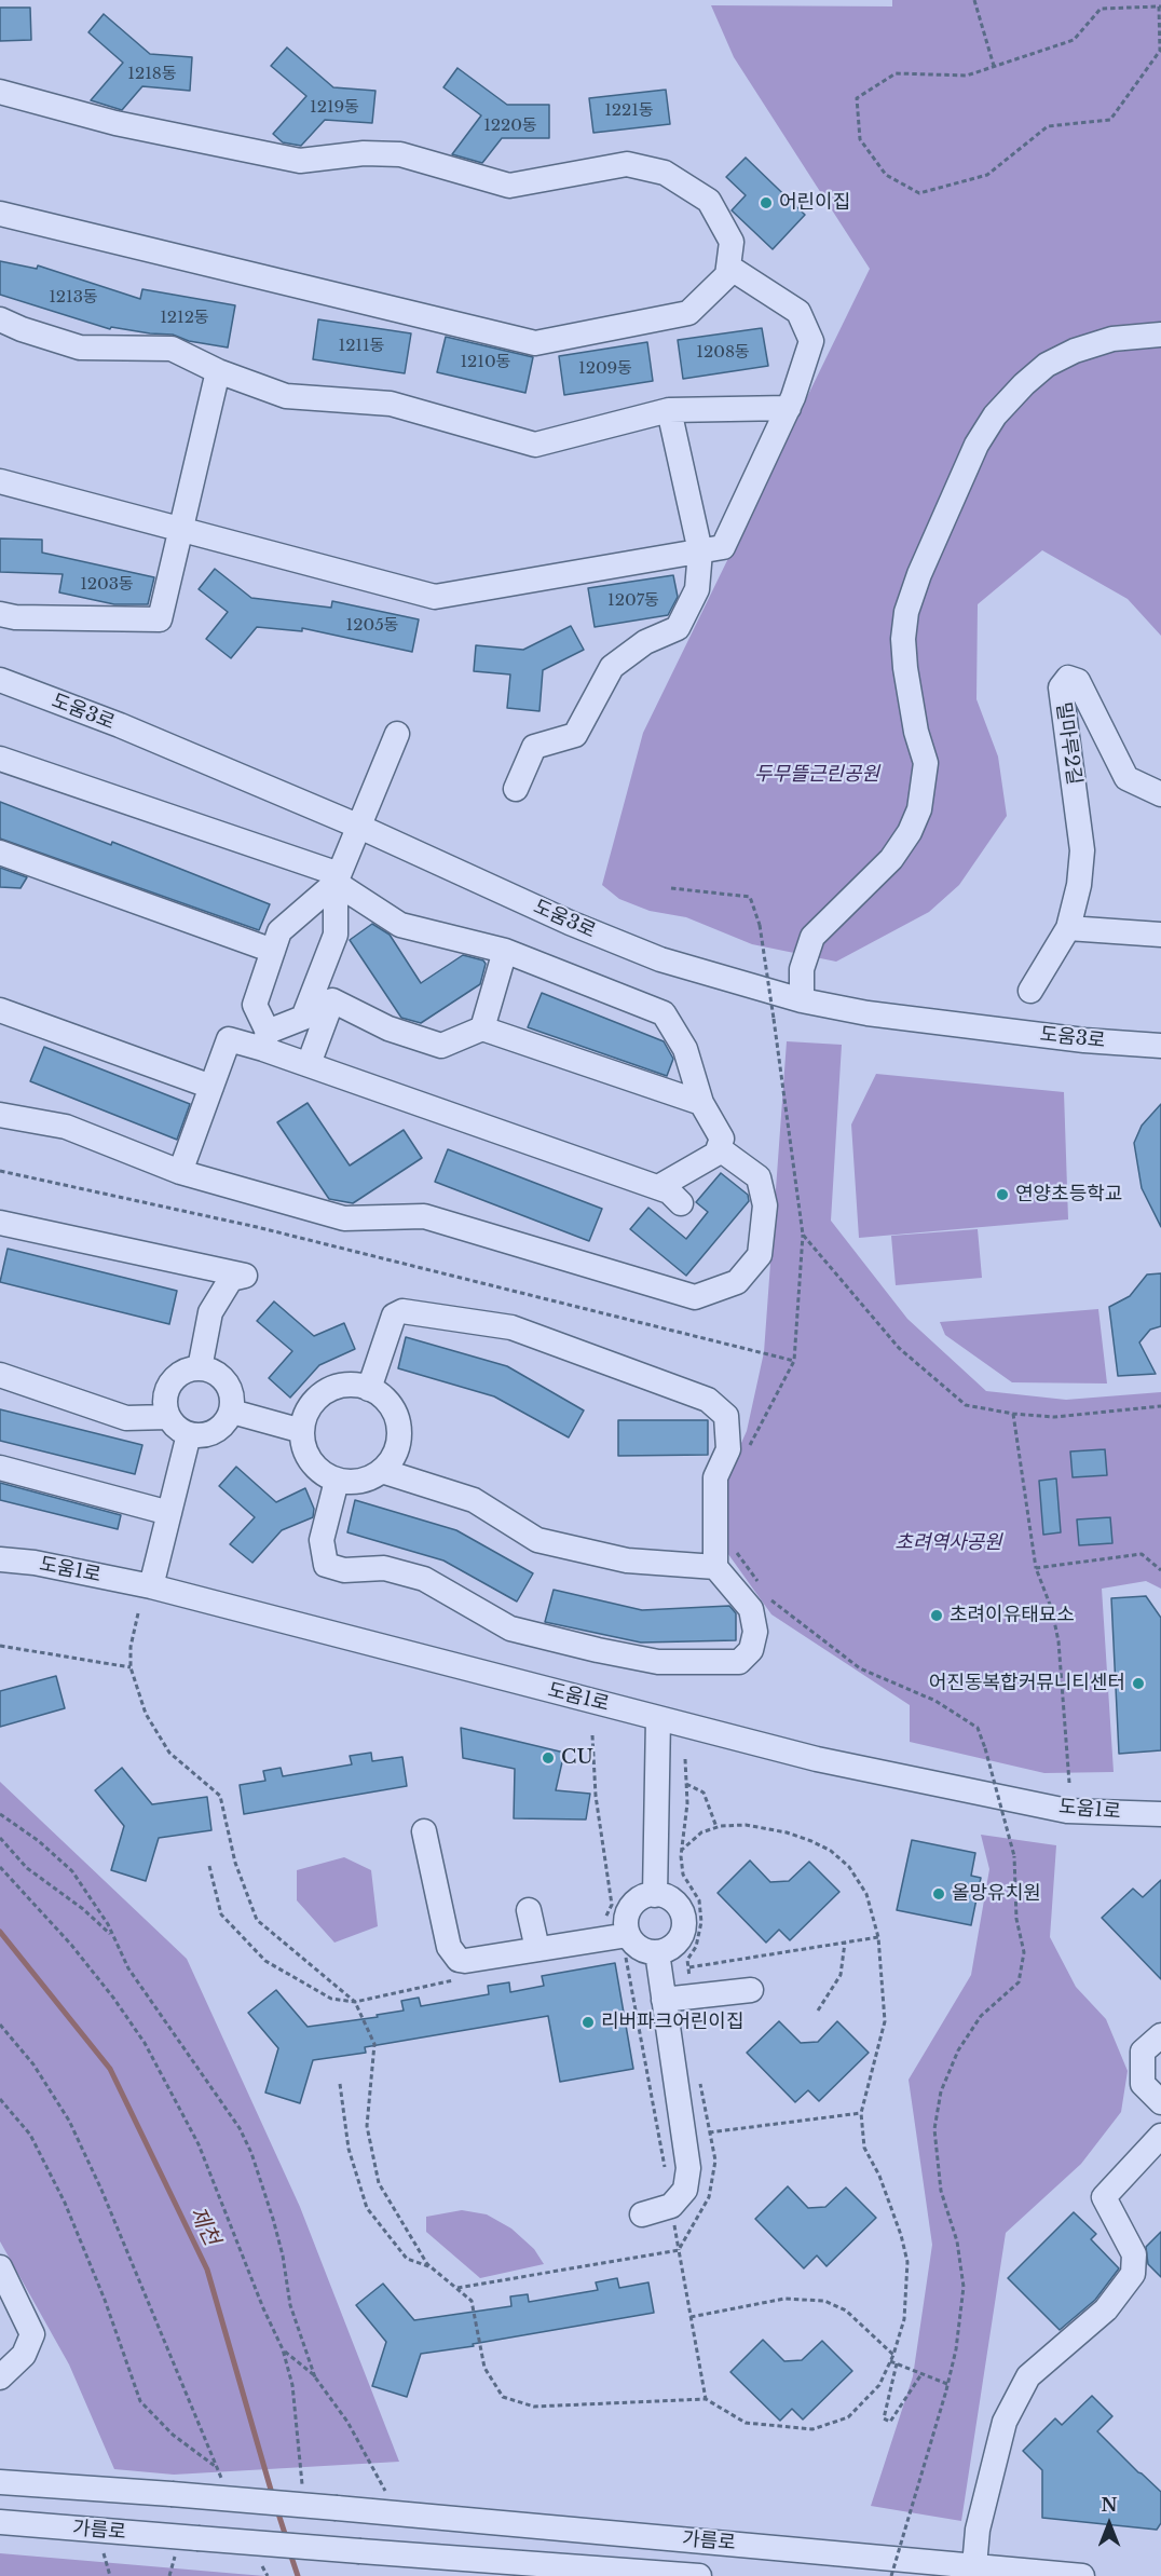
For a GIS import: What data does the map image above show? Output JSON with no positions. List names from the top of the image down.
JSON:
{
  "streets": {
    "street": [
      "도움3로",
      "밀마루2길",
      "도움1로",
      "가름로"
    ]
  },
  "water": ["제천"],
  "parks": ["두무뜰근린공원", "초려역사공원"],
  "places": [
    "어린이집",
    "연양초등학교",
    "초려이유태묘소",
    "어진동복합커뮤니티센터",
    "CU",
    "올망유치원",
    "리버파크어린이집"
  ],
  "house_numbers": [
    "1218동",
    "1219동",
    "1221동",
    "1220동",
    "1213동",
    "1212동",
    "1211동",
    "1208동",
    "1210동",
    "1209동",
    "1203동",
    "1207동",
    "1205동"
  ],
  "north": "top"
}
